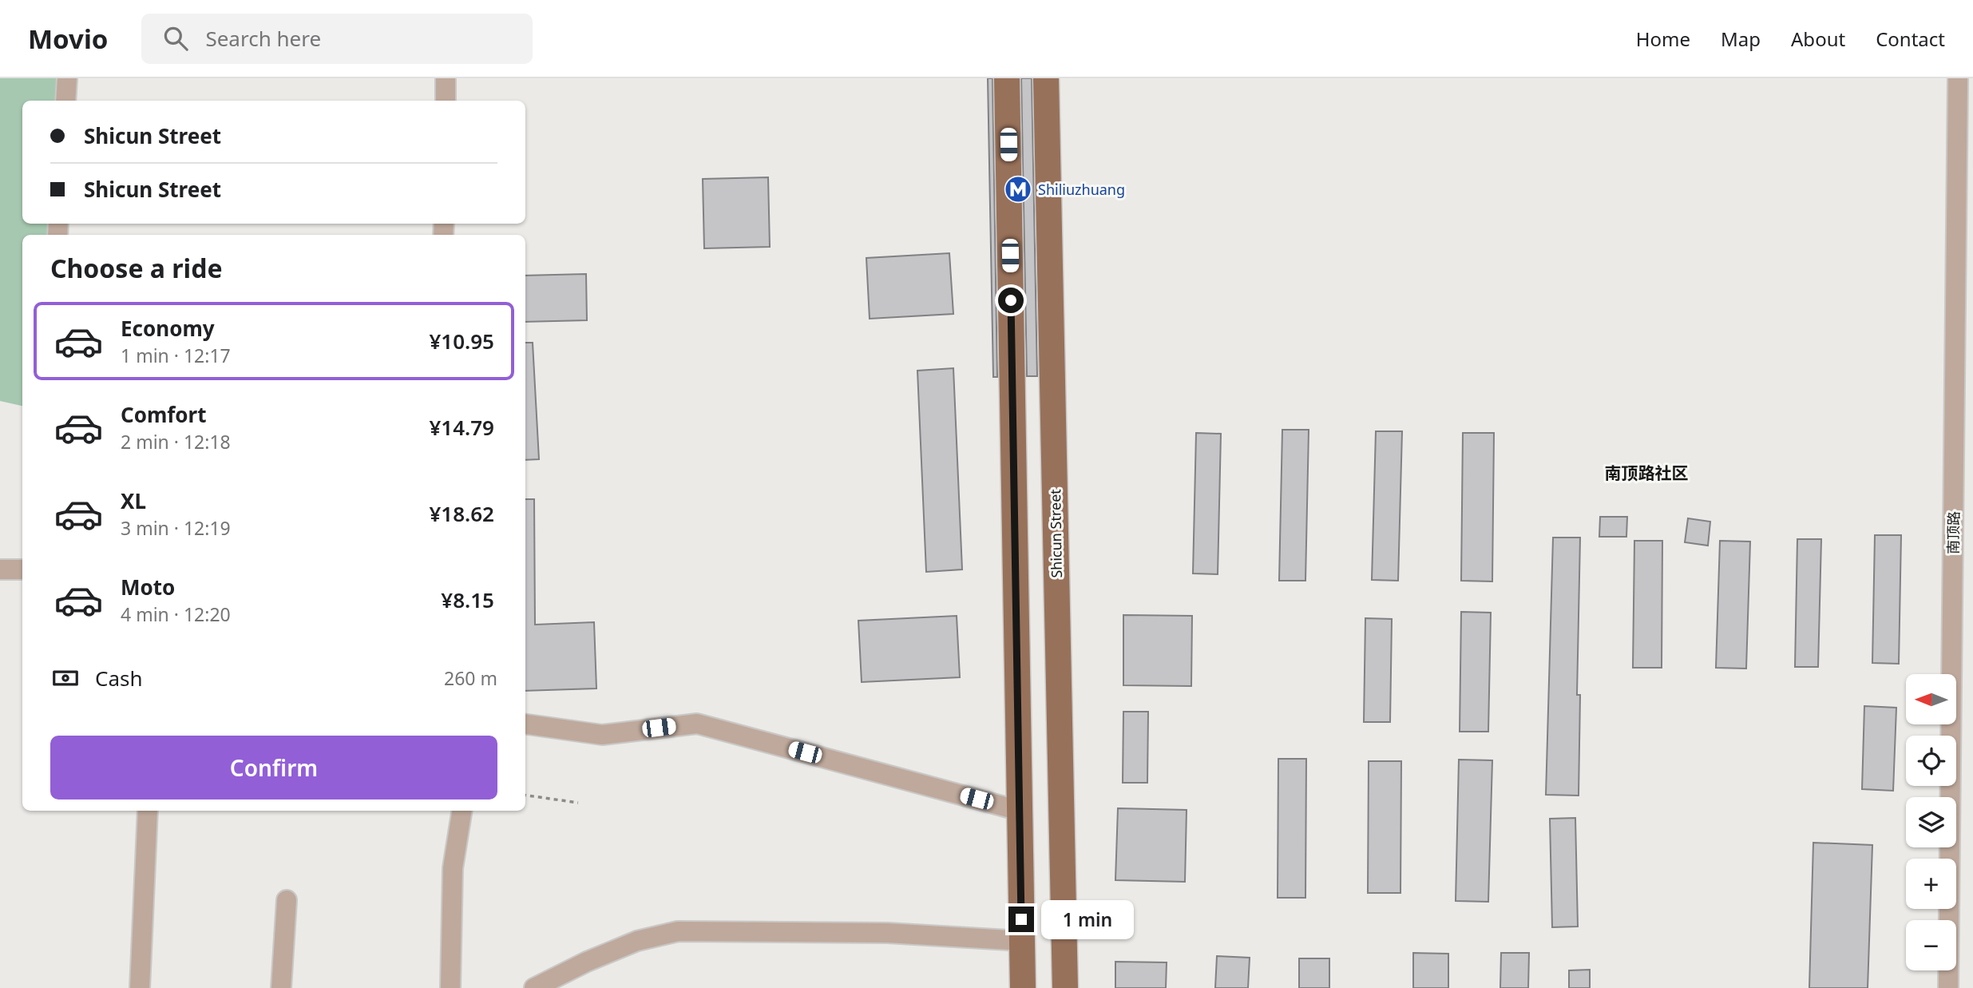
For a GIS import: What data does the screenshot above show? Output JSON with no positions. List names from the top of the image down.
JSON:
{
  "streets": {
    "main road": ["Shicun Street"],
    "street": ["南顶路"]
  },
  "districts": ["南顶路社区"],
  "places": {
    "metro station": ["Shiliuzhuang"]
  },
  "north": "left",
  "page": {
    "header": "Movio",
    "search": "Search here",
    "nav": [
      "Home",
      "Map",
      "About",
      "Contact"
    ],
    "banner": ["Shicun Street", "Shicun Street"],
    "heading": "Choose a ride",
    "list": [
      {
        "name": "Economy",
        "note": "1 min · 12:17",
        "value": "¥10.95"
      },
      {
        "name": "Comfort",
        "note": "2 min · 12:18",
        "value": "¥14.79"
      },
      {
        "name": "XL",
        "note": "3 min · 12:19",
        "value": "¥18.62"
      },
      {
        "name": "Moto",
        "note": "4 min · 12:20",
        "value": "¥8.15"
      }
    ],
    "pay": ["Cash", "260 m"],
    "map_buttons": ["+", "−"],
    "buttons": "Confirm",
    "bubble": "1 min"
  }
}
